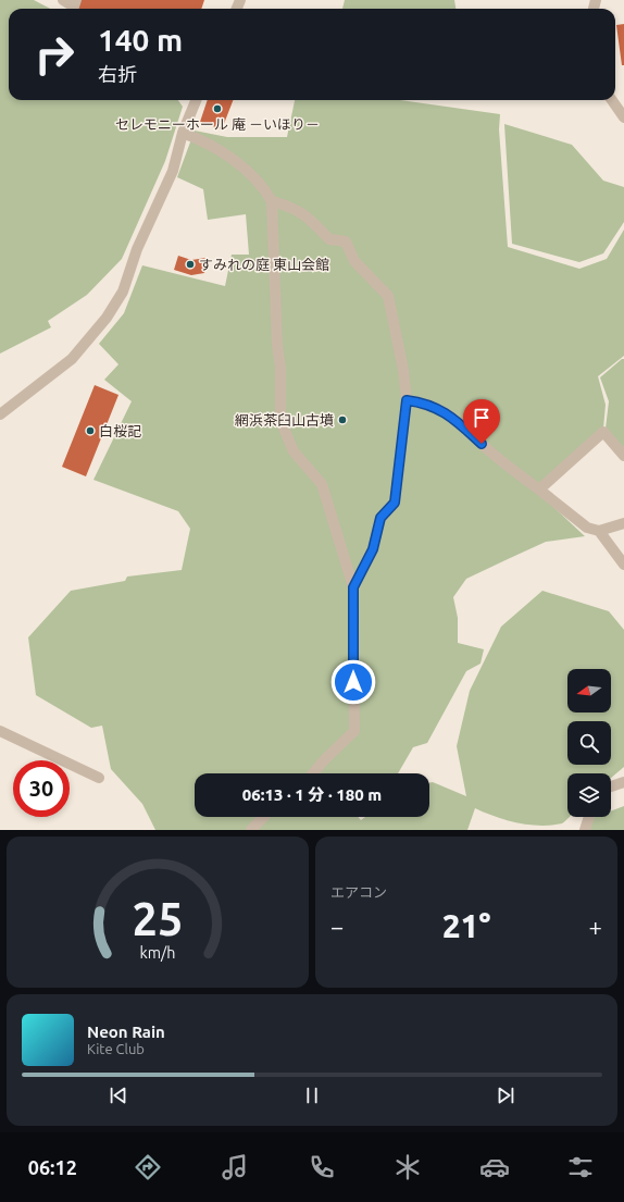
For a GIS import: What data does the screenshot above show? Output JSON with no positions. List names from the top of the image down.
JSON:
{
  "places": [
    "セレモニーホール 庵 －いほり－",
    "すみれの庭 東山会館",
    "網浜茶臼山古墳",
    "白桜記"
  ],
  "north": "left",
  "page": {
    "turn": ["140 m", "右折"],
    "limit": "30",
    "trip": "06:13 · 1 分 · 180 m",
    "tile": "エアコン",
    "heat": ["−", "21°", "+"],
    "song": ["Neon Rain", "Kite Club"],
    "tabs": "06:12",
    "gauge": ["25", "km/h"]
  }
}
